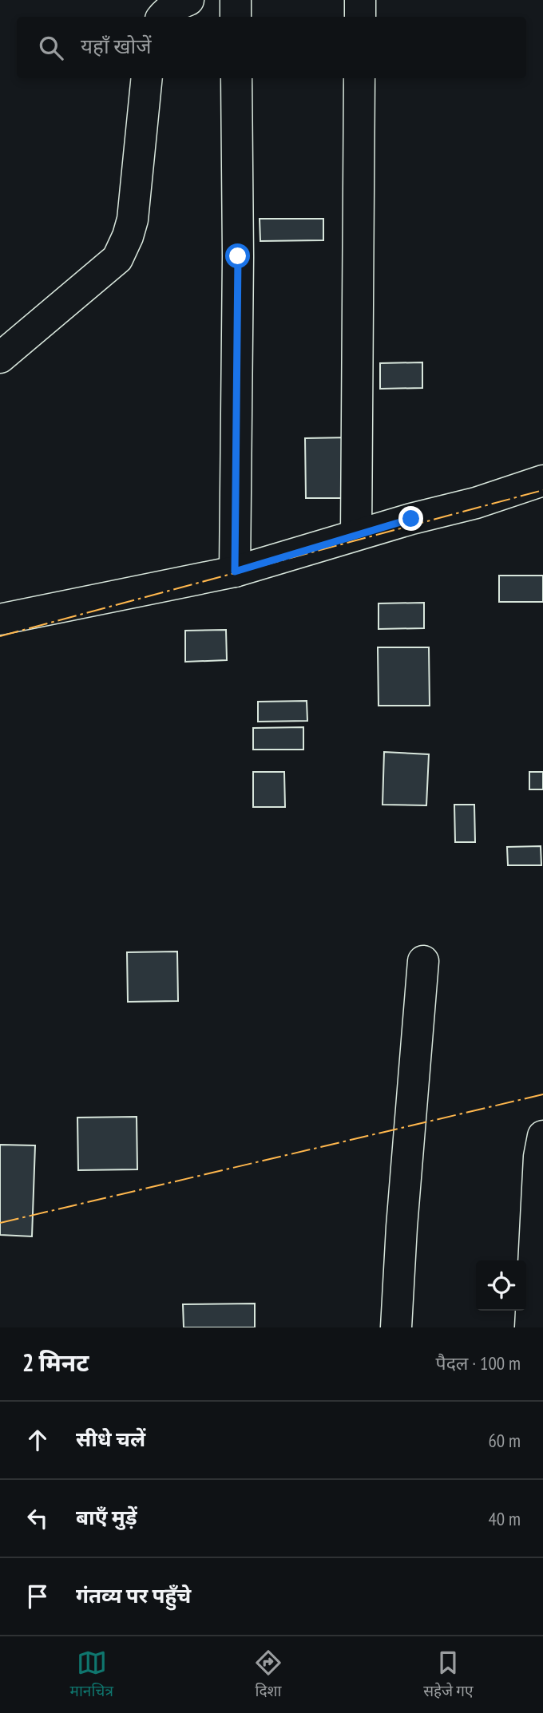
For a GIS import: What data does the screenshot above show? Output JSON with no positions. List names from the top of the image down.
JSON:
{
  "page": {
    "search": "यहाँ खोजें",
    "heading": ["2 मिनट", "पैदल · 100 m"],
    "list": [
      ["सीधे चलें", "60 m"],
      ["बाएँ मुड़ें", "40 m"],
      "गंतव्य पर पहुँचे"
    ],
    "nav": ["मानचित्र", "दिशा", "सहेजे गए"]
  }
}
